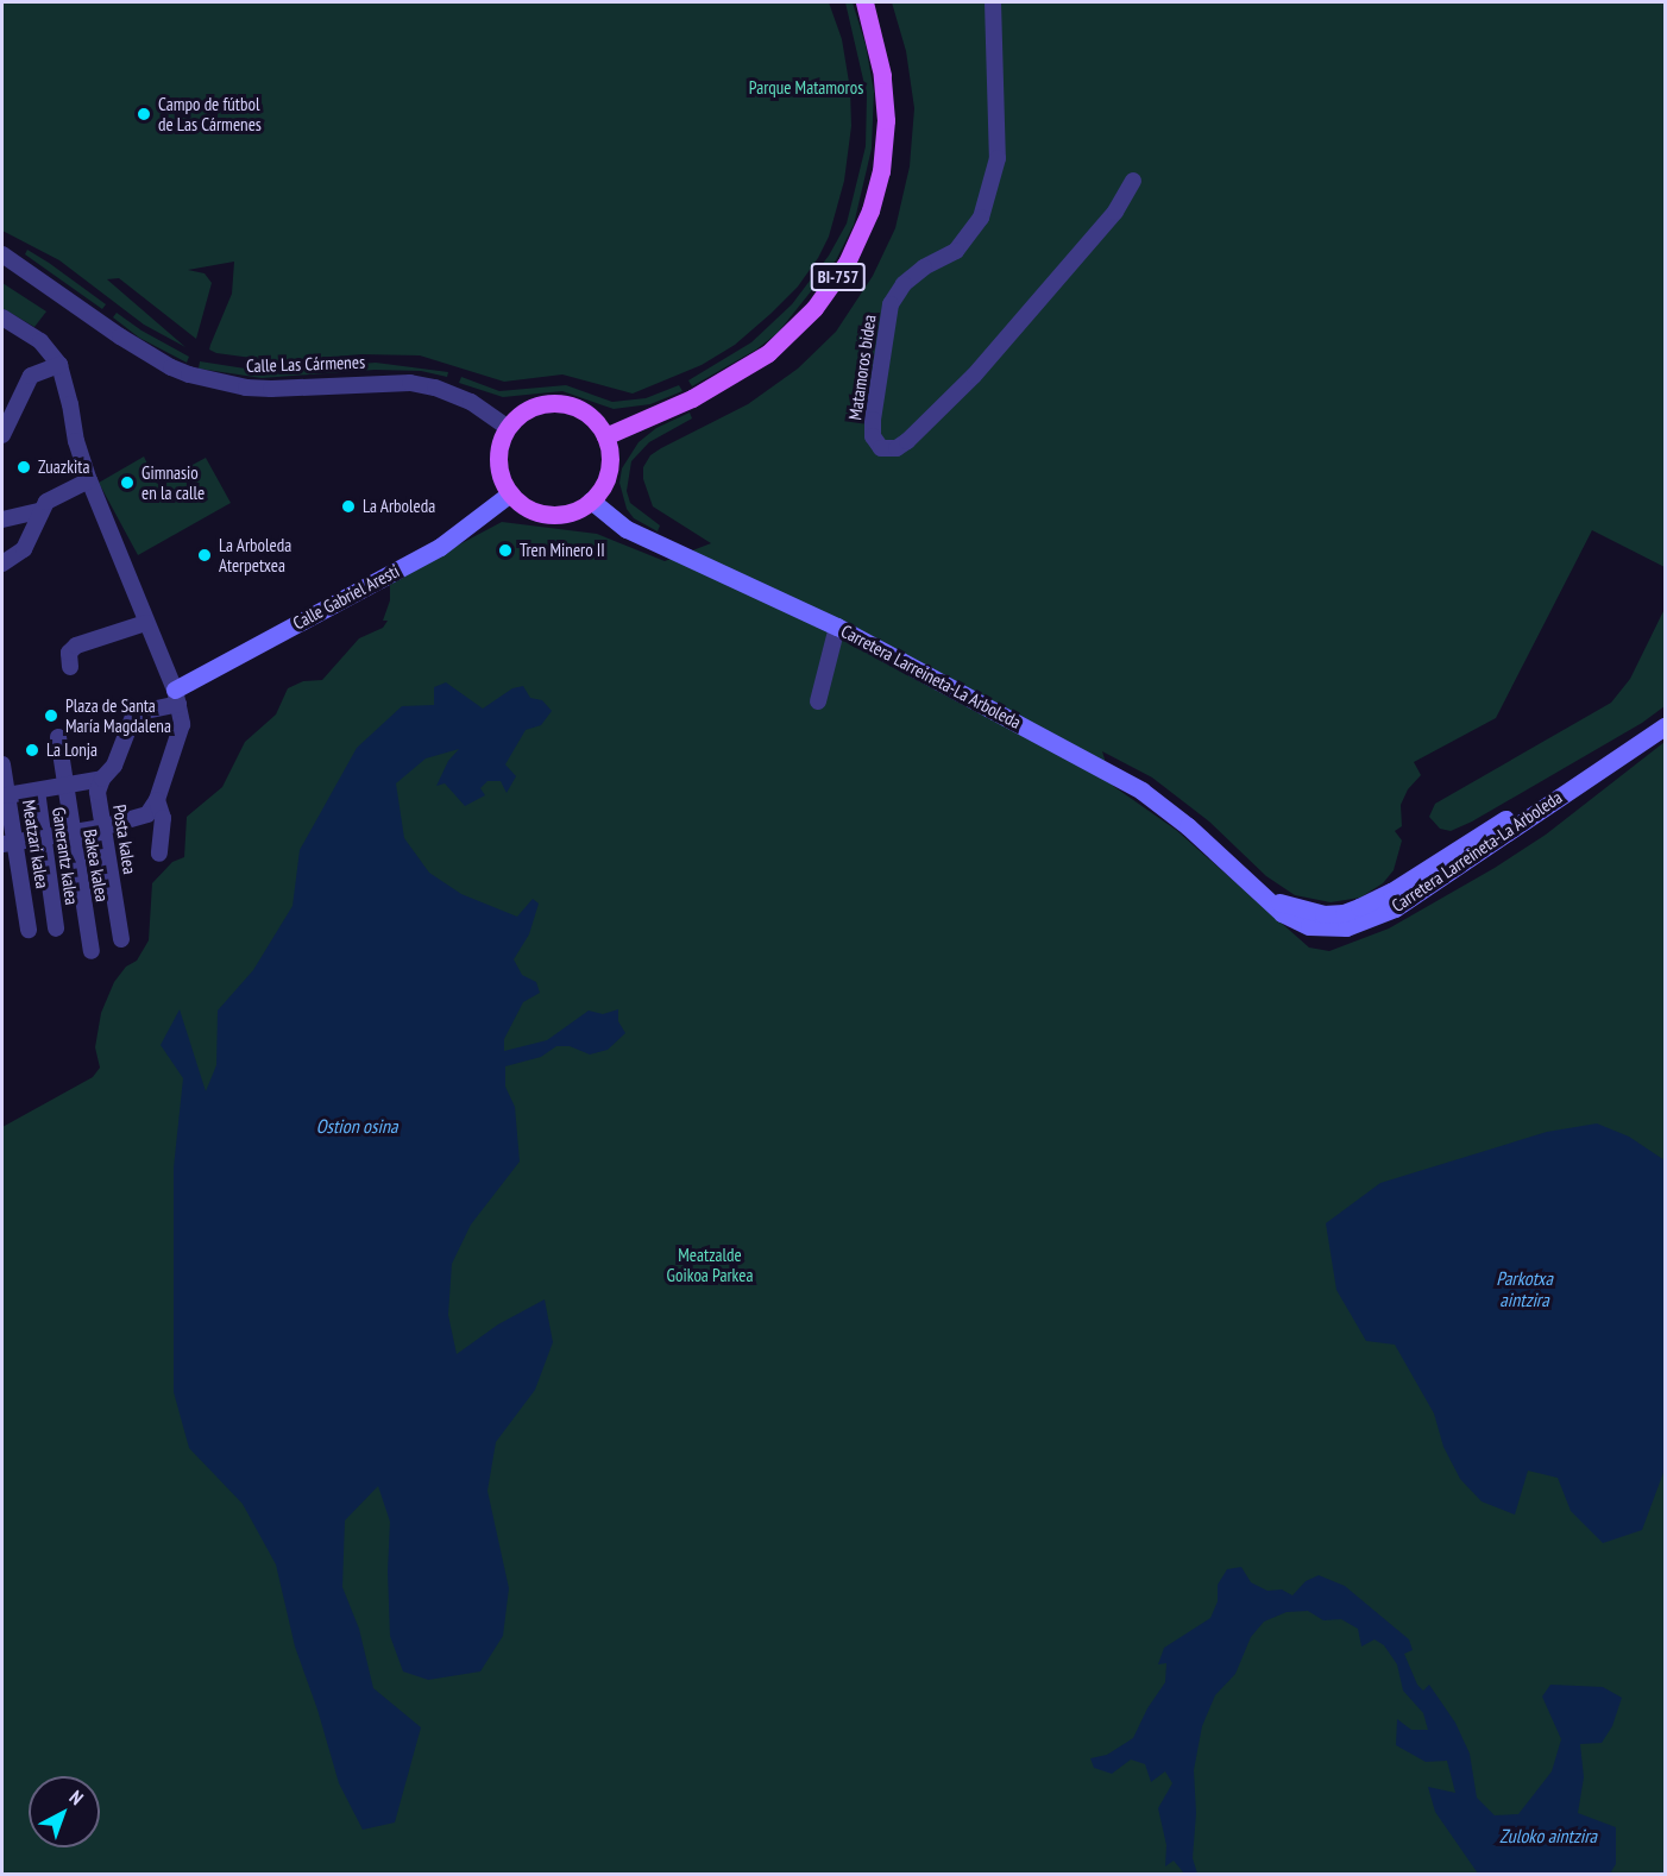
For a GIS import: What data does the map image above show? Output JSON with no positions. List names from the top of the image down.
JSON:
{
  "streets": {
    "main road": ["BI-757"],
    "street": [
      "Calle Las Cármenes",
      "Matamoros bidea",
      "Calle Gabriel Aresti",
      "Carretera Larreineta-La Arboleda",
      "Posta kalea",
      "Meatzari kalea",
      "Ganerantz kalea",
      "Bakea kalea"
    ]
  },
  "crossings": [
    ["BI-757", "Calle Las Cármenes"],
    ["BI-757", "Calle Gabriel Aresti"],
    ["BI-757", "Carretera Larreineta-La Arboleda"],
    ["Calle Las Cármenes", "Calle Gabriel Aresti"],
    ["Calle Las Cármenes", "Carretera Larreineta-La Arboleda"],
    ["Calle Gabriel Aresti", "Carretera Larreineta-La Arboleda"],
    ["Calle Gabriel Aresti", "Posta kalea"]
  ],
  "water": ["Ostion osina", "Parkotxa aintzira", "Zuloko aintzira"],
  "parks": ["Parque Matamoros", "Meatzalde Goikoa Parkea"],
  "places": [
    "Campo de fútbol de Las Cármenes",
    "Zuazkita",
    "Gimnasio en la calle",
    "La Arboleda",
    "Tren Minero II",
    "La Arboleda Aterpetxea",
    "Plaza de Santa María Magdalena",
    "La Lonja"
  ],
  "north": "top right"
}
